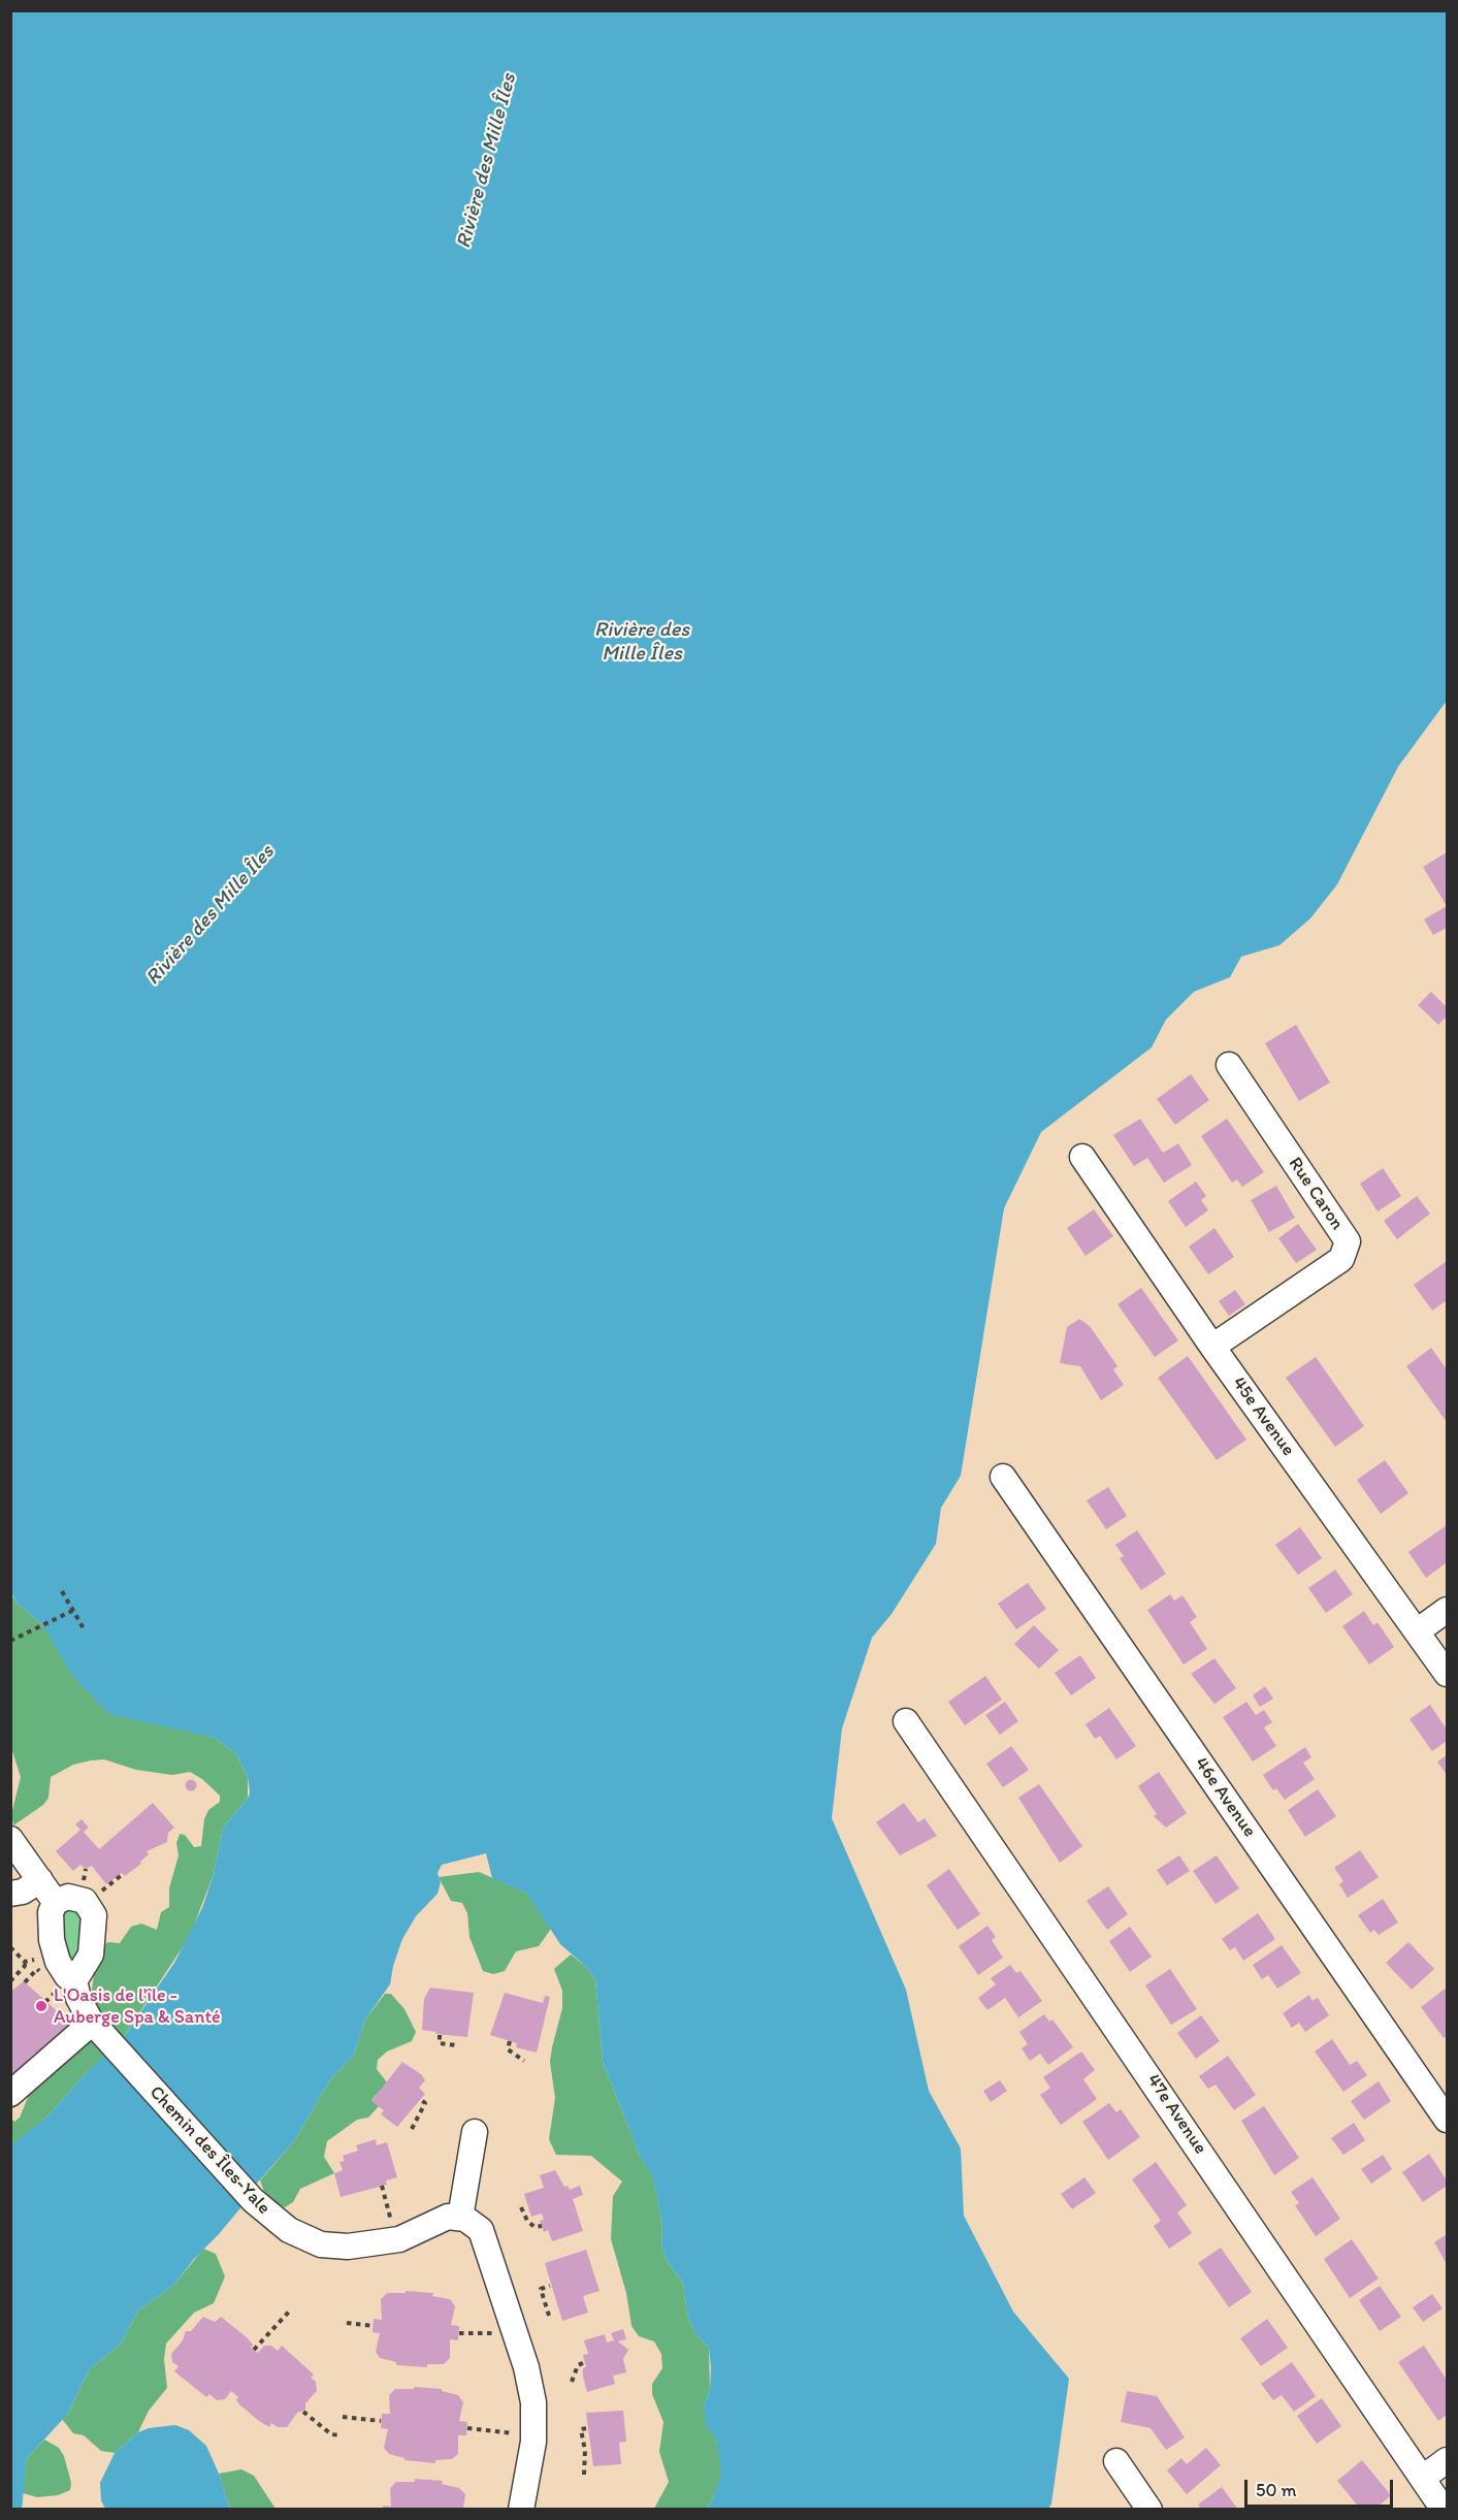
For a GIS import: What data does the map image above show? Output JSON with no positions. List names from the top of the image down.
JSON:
{
  "streets": {
    "street": [
      "Rue Caron",
      "45e Avenue",
      "46e Avenue",
      "47e Avenue",
      "Chemin des Îles-Yale"
    ]
  },
  "crossings": [
    ["Rue Caron", "45e Avenue"]
  ],
  "water": ["Rivière des Mille Îles"],
  "places": ["L'Oasis de l'île - Auberge Spa & Santé"],
  "scale_bar": "50 m"
}
